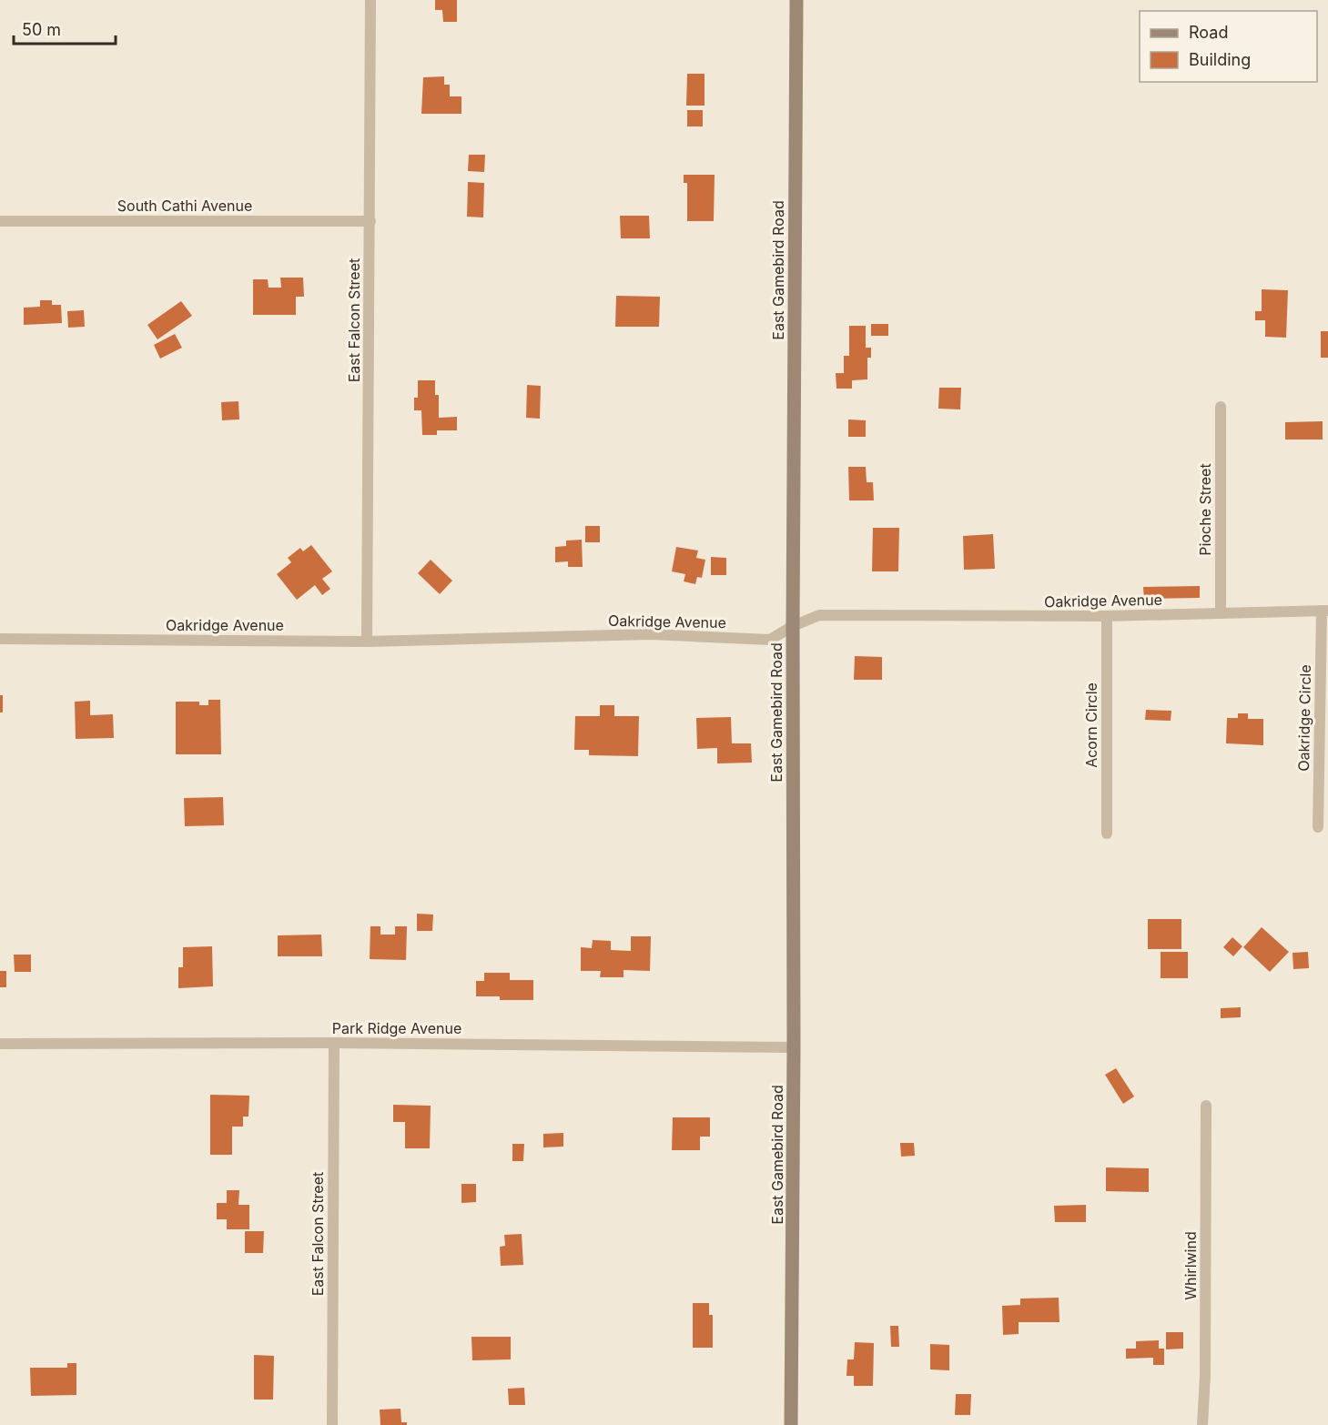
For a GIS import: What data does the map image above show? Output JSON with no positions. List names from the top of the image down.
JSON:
{
  "streets": {
    "main road": ["East Gamebird Road"],
    "street": [
      "South Cathi Avenue",
      "East Falcon Street",
      "Pioche Street",
      "Oakridge Avenue",
      "Oakridge Circle",
      "Acorn Circle",
      "Park Ridge Avenue",
      "Whirlwind"
    ]
  },
  "crossings": [
    ["South Cathi Avenue", "East Falcon Street"],
    ["East Gamebird Road", "Oakridge Avenue"],
    ["East Gamebird Road", "Park Ridge Avenue"],
    ["East Falcon Street", "Oakridge Avenue"],
    ["East Falcon Street", "Park Ridge Avenue"],
    ["Pioche Street", "Oakridge Avenue"],
    ["Oakridge Avenue", "Oakridge Circle"],
    ["Oakridge Avenue", "Acorn Circle"]
  ],
  "legend": ["Road", "Building"],
  "scale_bar": "50 m"
}
